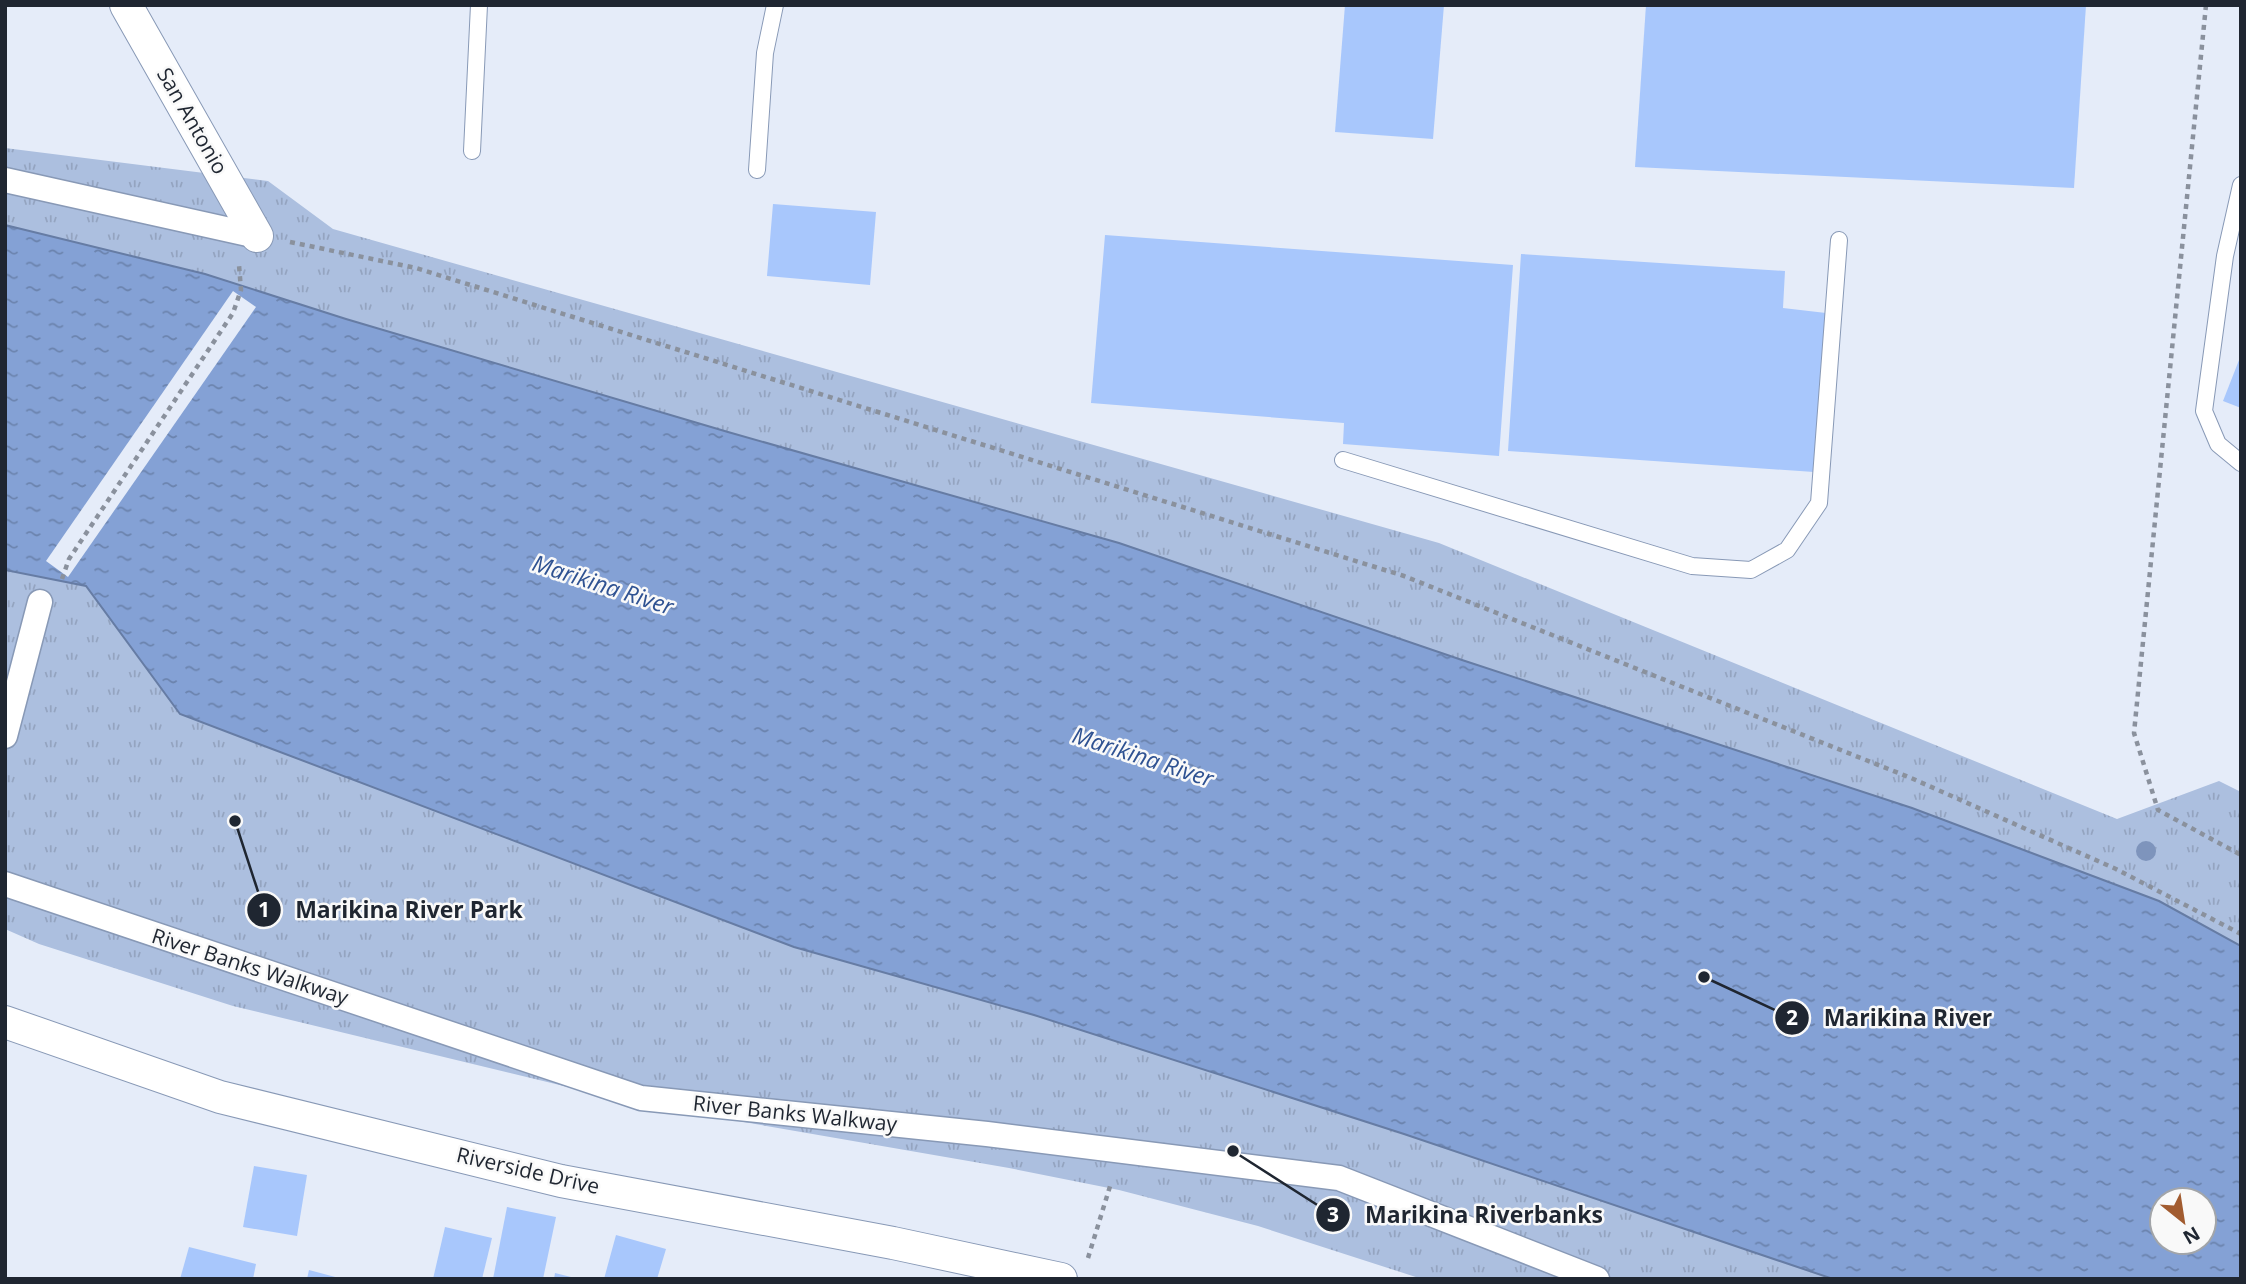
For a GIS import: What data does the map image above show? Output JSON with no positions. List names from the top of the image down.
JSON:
{
  "streets": {
    "street": ["San Antonio", "River Banks Walkway", "Riverside Drive"]
  },
  "water": ["Marikina River"],
  "places": ["Marikina River Park", "Marikina River", "Marikina Riverbanks"],
  "north": "bottom right"
}
